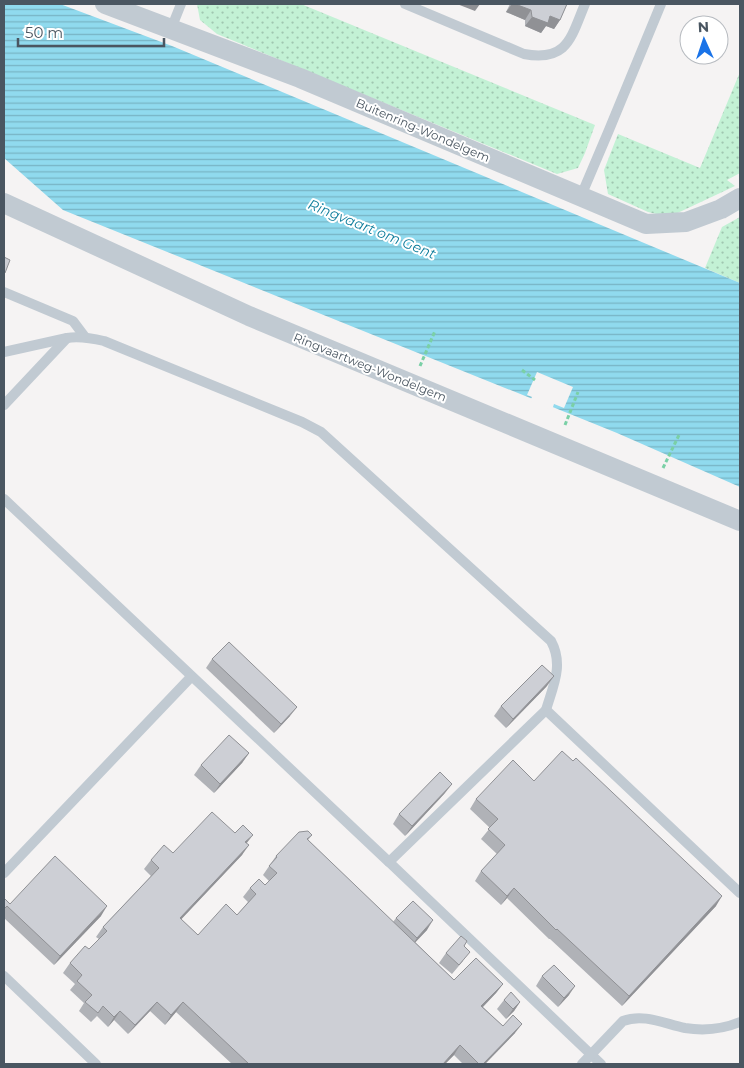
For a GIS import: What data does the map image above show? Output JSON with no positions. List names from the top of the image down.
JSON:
{
  "streets": {
    "street": ["Buitenring-Wondelgem", "Ringvaartweg-Wondelgem"]
  },
  "water": ["Ringvaart om Gent"],
  "scale_bar": "50 m",
  "north": "top"
}
